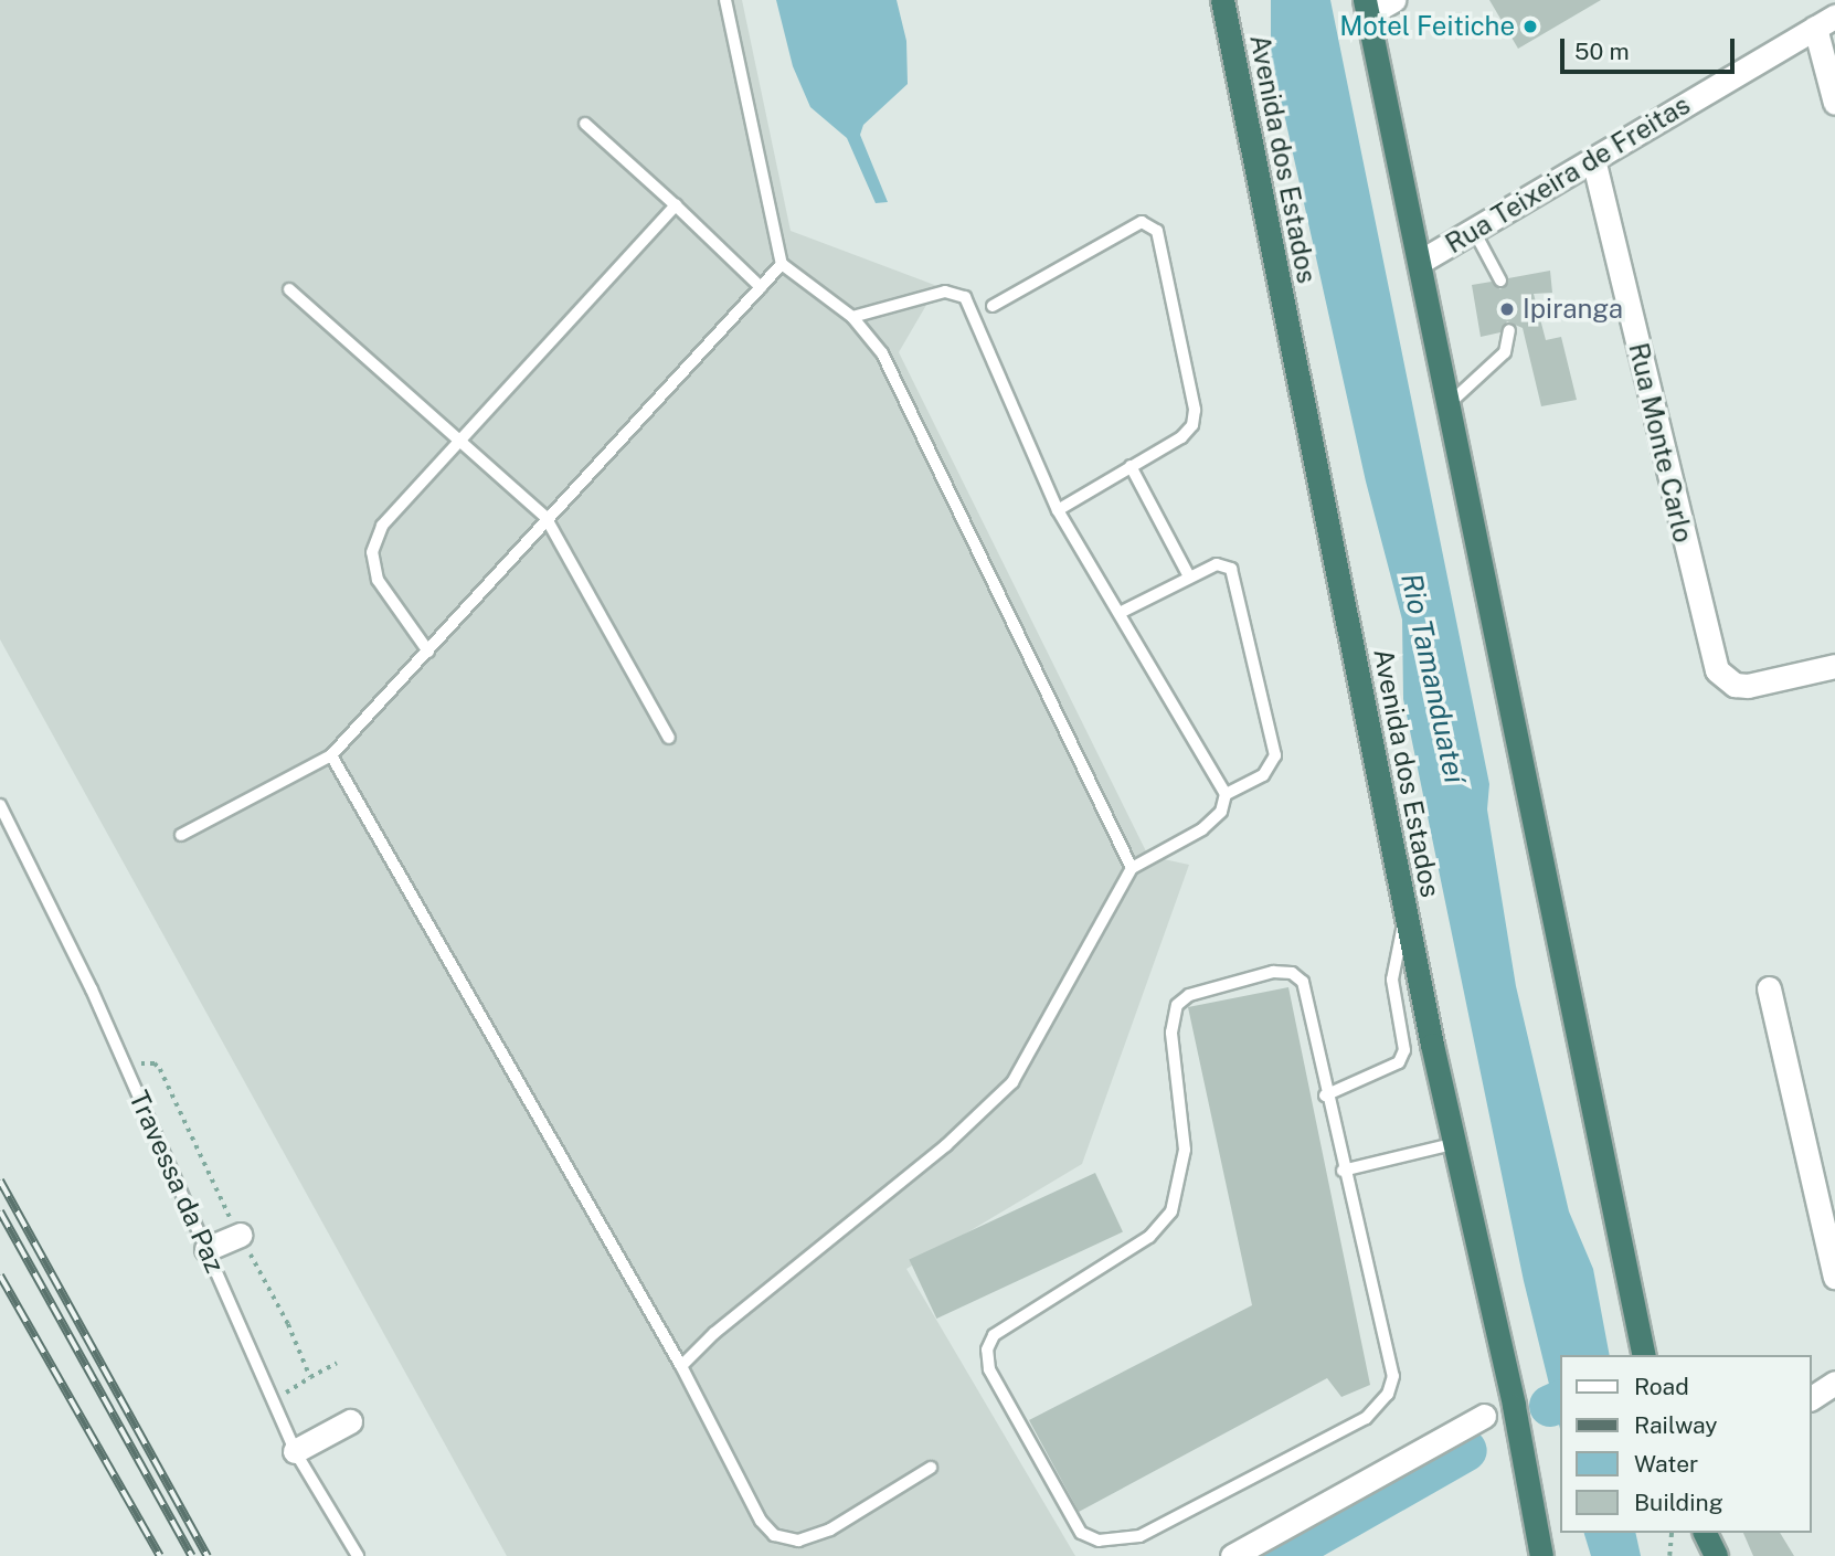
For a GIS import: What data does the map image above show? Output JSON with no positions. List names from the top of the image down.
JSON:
{
  "streets": {
    "highway": ["Avenida dos Estados"],
    "street": ["Rua Teixeira de Freitas", "Rua Monte Carlo"],
    "lane": ["Travessa da Paz"]
  },
  "crossings": [
    ["Rua Teixeira de Freitas", "Rua Monte Carlo"]
  ],
  "water": ["Rio Tamanduateí"],
  "places": ["Motel Feitiche", "Ipiranga"],
  "legend": [
    "Road",
    "Railway",
    "Water",
    "Building"
  ],
  "scale_bar": "50 m"
}
